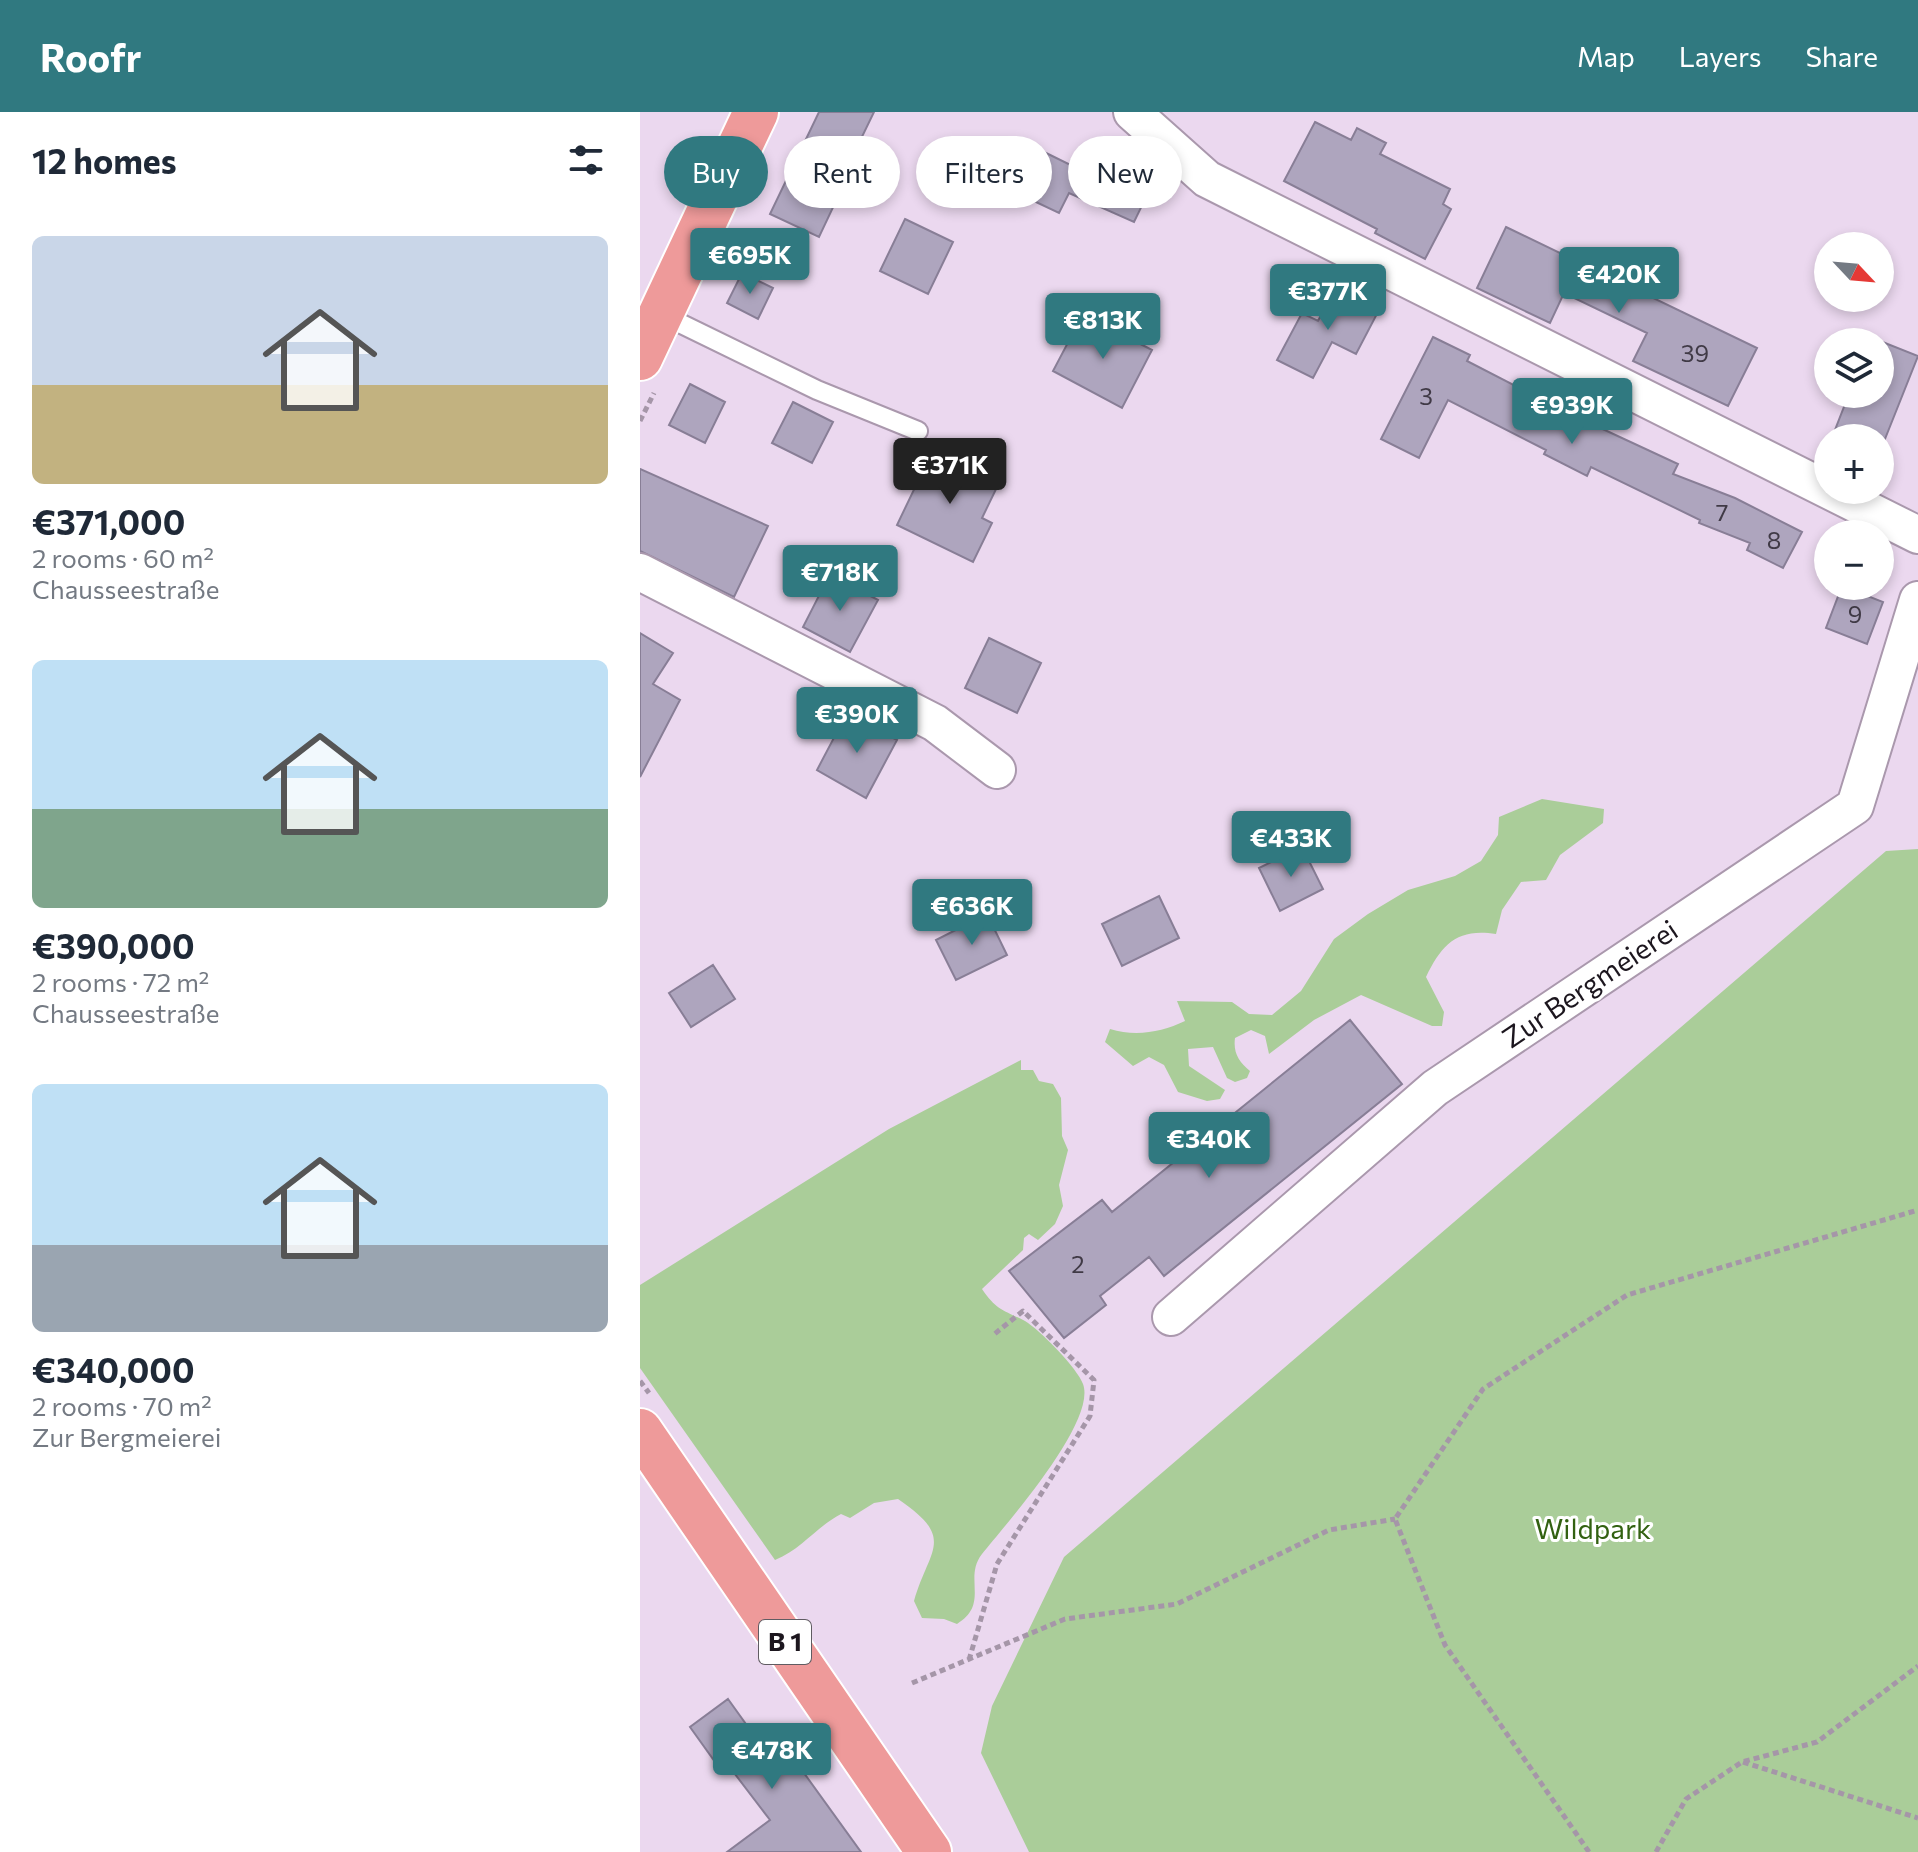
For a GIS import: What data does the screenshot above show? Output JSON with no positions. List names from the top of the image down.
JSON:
{
  "streets": {
    "main road": ["B 1"],
    "street": ["Zur Bergmeierei"]
  },
  "parks": ["Wildpark"],
  "house_numbers": [
    "39",
    "3",
    "7",
    "8",
    "9",
    "2"
  ],
  "north": "bottom right",
  "page": {
    "header": "Roofr",
    "nav": ["Map", "Layers", "Share"],
    "heading": "12 homes",
    "chip": [
      "Buy",
      "Rent",
      "Filters",
      "New"
    ],
    "list": [
      {
        "name": "€371,000",
        "note": "2 rooms · 60 m² · Chausseestraße"
      },
      {
        "name": "€390,000",
        "note": "2 rooms · 72 m² · Chausseestraße"
      },
      {
        "name": "€340,000",
        "note": "2 rooms · 70 m² · Zur Bergmeierei"
      }
    ],
    "price": [
      "€695K",
      "€420K",
      "€377K",
      "€813K",
      "€939K",
      "€371K",
      "€718K",
      "€390K",
      "€433K",
      "€636K",
      "€340K",
      "€478K"
    ],
    "map_buttons": ["+", "−"]
  }
}
